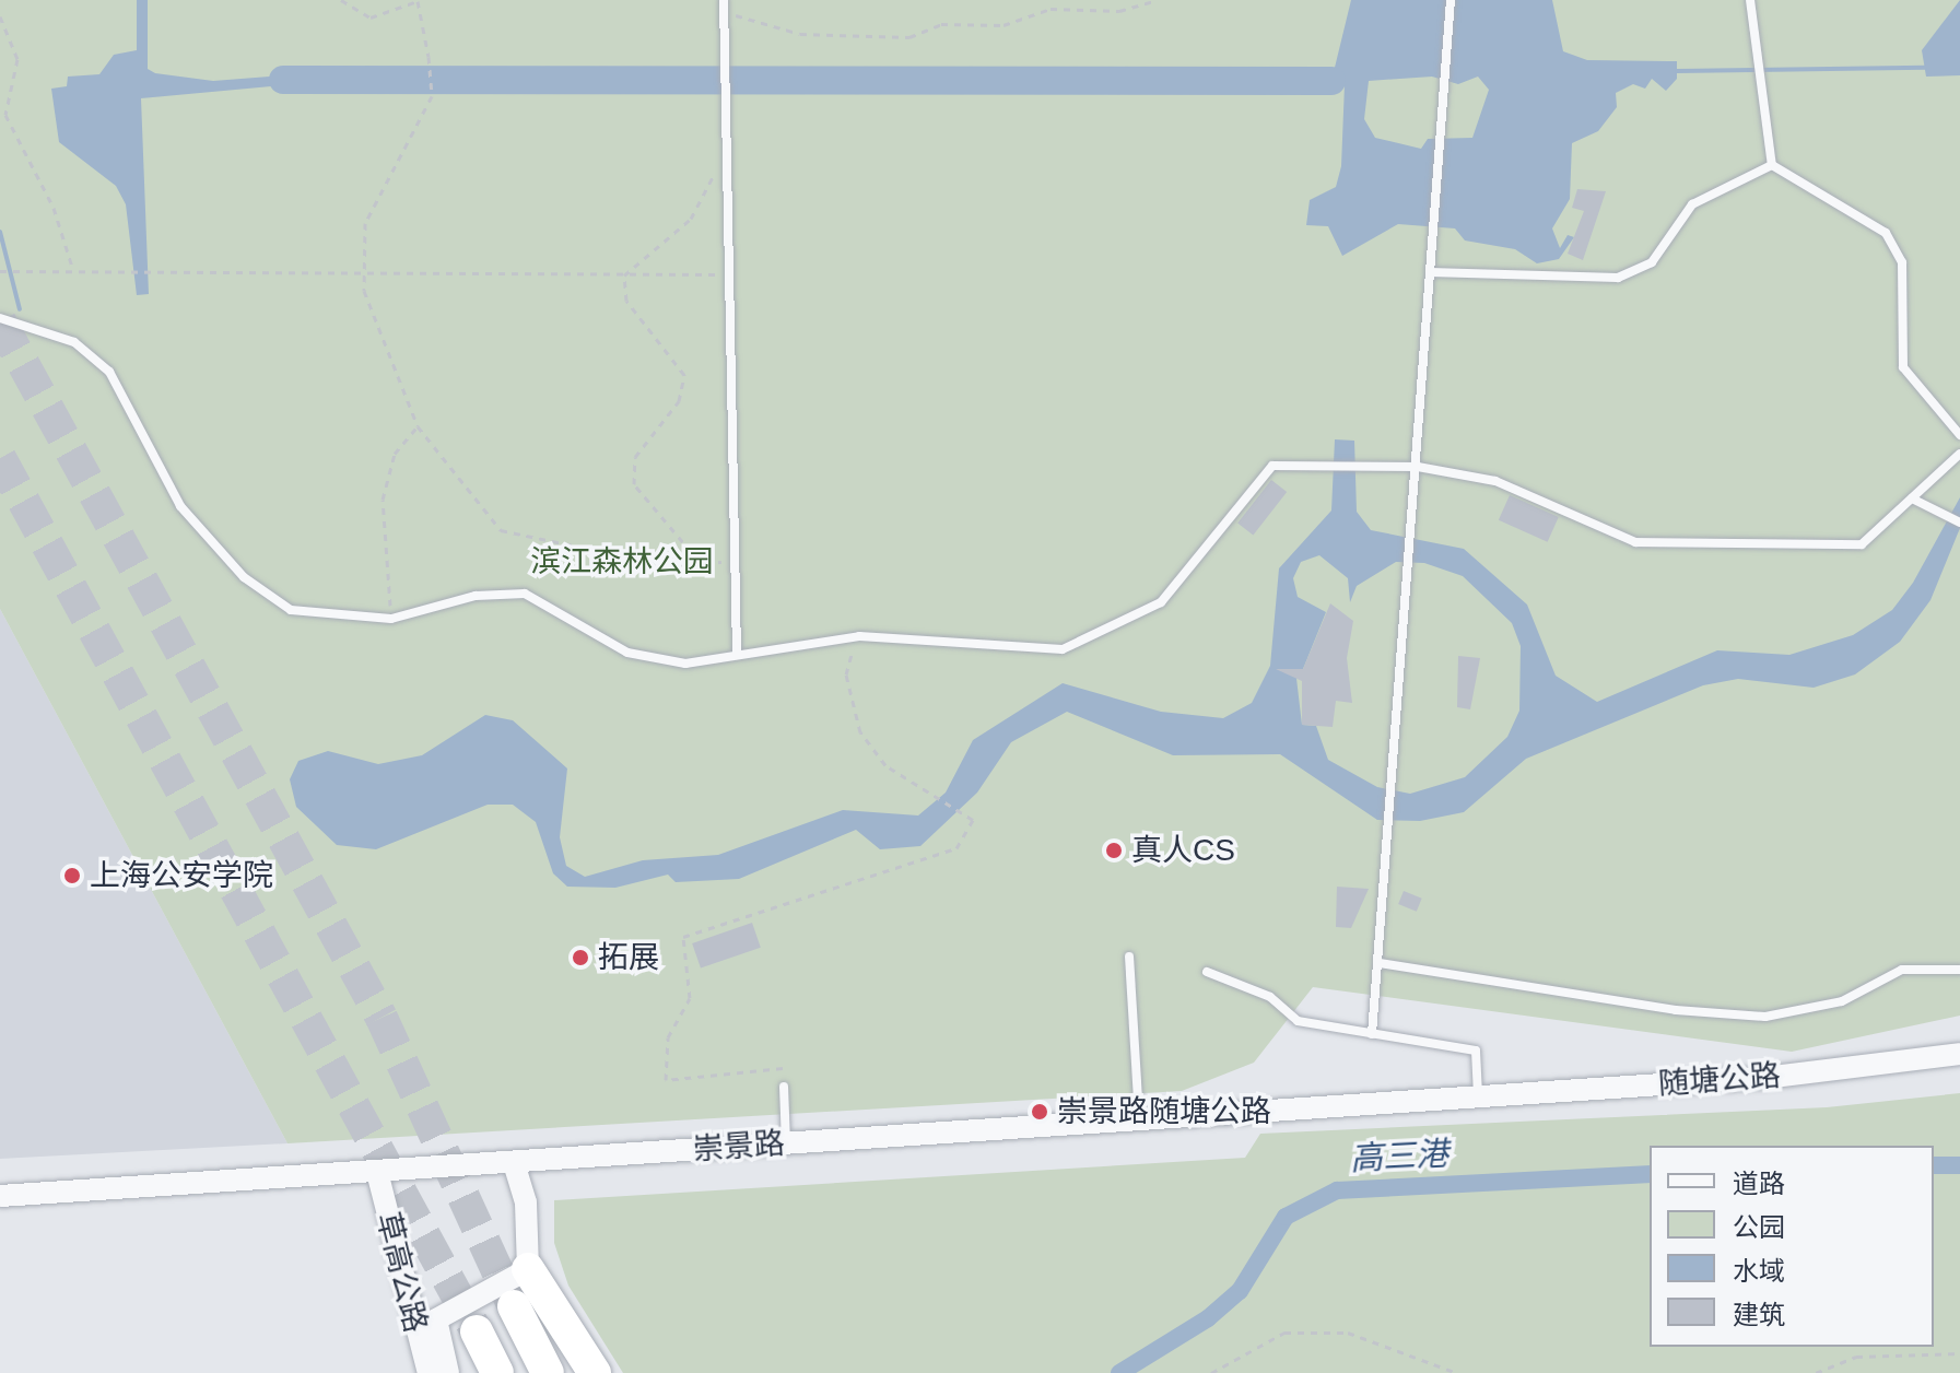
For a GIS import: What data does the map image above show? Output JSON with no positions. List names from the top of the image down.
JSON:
{
  "streets": {
    "street": ["随塘公路", "崇景路", "草高公路"]
  },
  "crossings": [
    ["随塘公路", "崇景路"],
    ["崇景路", "草高公路"]
  ],
  "water": ["高三港"],
  "parks": ["滨江森林公园"],
  "places": [
    "真人CS",
    "上海公安学院",
    "拓展",
    "崇景路随塘公路"
  ],
  "legend": [
    "道路",
    "公园",
    "水域",
    "建筑"
  ]
}
